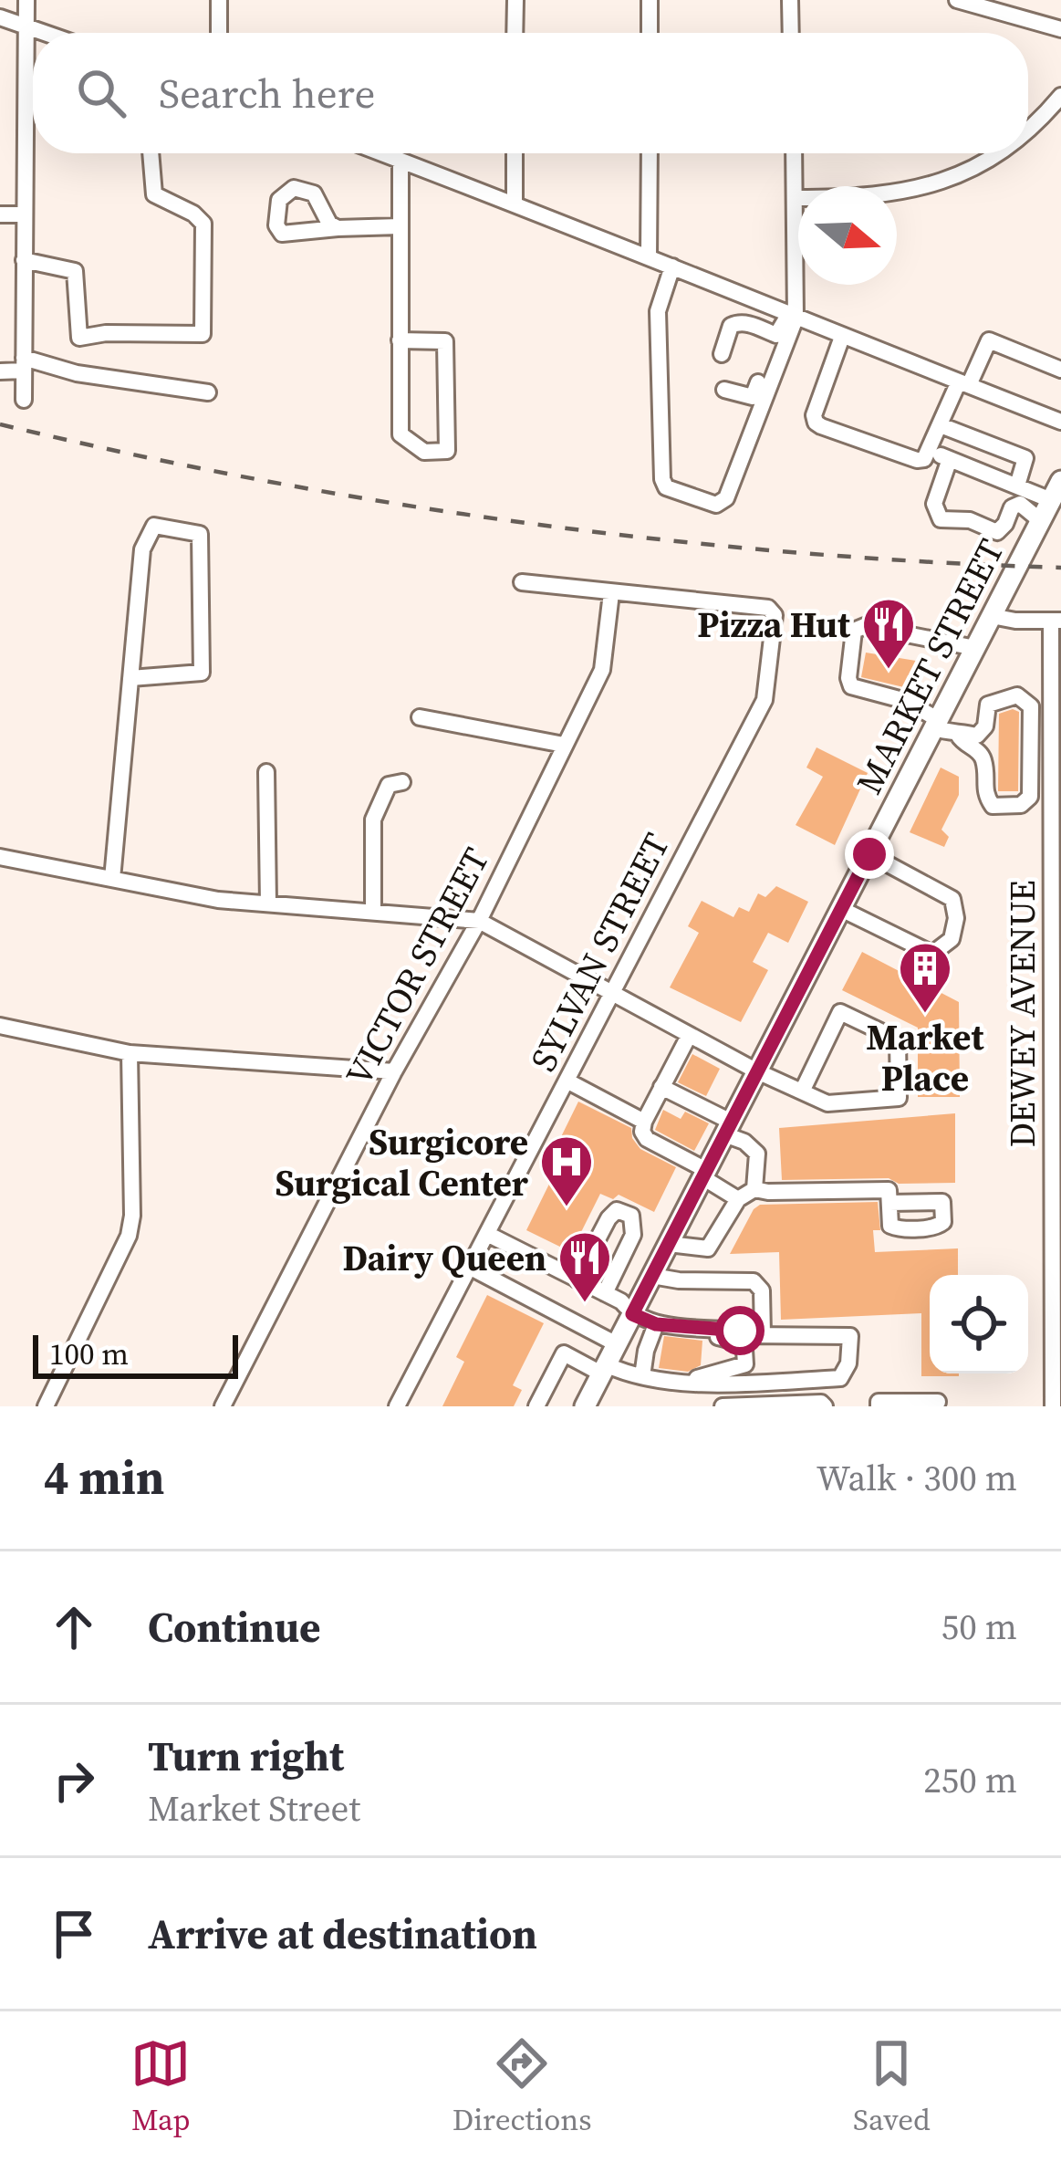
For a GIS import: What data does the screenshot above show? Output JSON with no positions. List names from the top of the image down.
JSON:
{
  "streets": {
    "main road": ["MARKET STREET"],
    "street": ["SYLVAN STREET", "VICTOR STREET", "DEWEY AVENUE"]
  },
  "crossings": [
    ["SYLVAN STREET", "VICTOR STREET"]
  ],
  "places": {
    "restaurant": ["Pizza Hut", "Dairy Queen"],
    "building": ["Market Place"],
    "hospital": ["Surgicore Surgical Center"]
  },
  "scale_bar": "100 m",
  "north": "right",
  "page": {
    "search": "Search here",
    "scale": "100 m",
    "heading": ["4 min", "Walk · 300 m"],
    "list": [
      ["Continue", "50 m"],
      ["Turn right", "Market Street", "250 m"],
      "Arrive at destination"
    ],
    "nav": ["Map", "Directions", "Saved"]
  }
}
